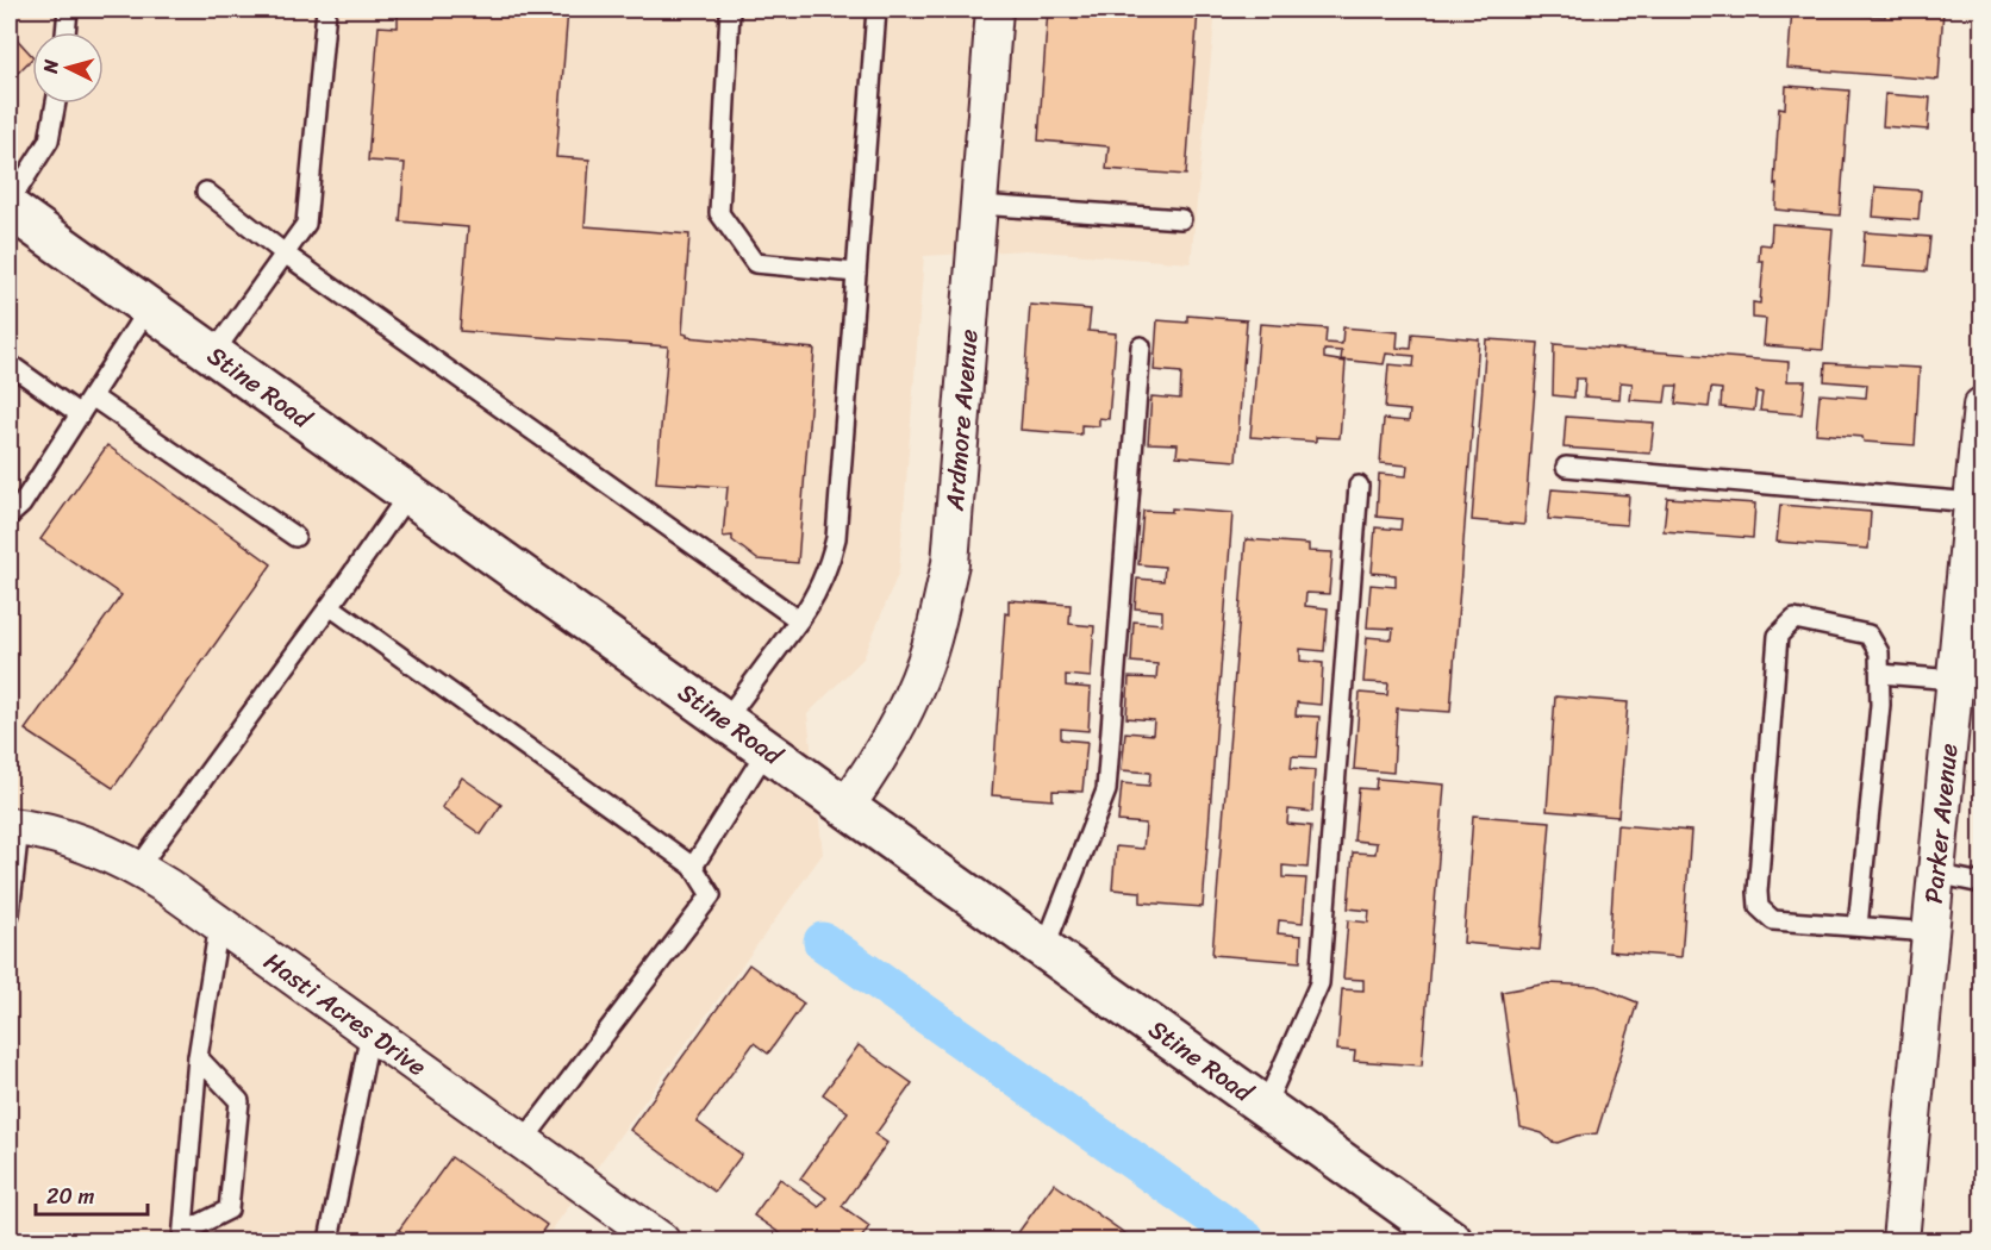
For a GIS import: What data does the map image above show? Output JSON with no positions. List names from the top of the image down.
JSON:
{
  "streets": {
    "street": [
      "Stine Road",
      "Ardmore Avenue",
      "Parker Avenue",
      "Hasti Acres Drive"
    ]
  },
  "crossings": [
    ["Stine Road", "Ardmore Avenue"]
  ],
  "scale_bar": "20 m",
  "north": "left"
}
